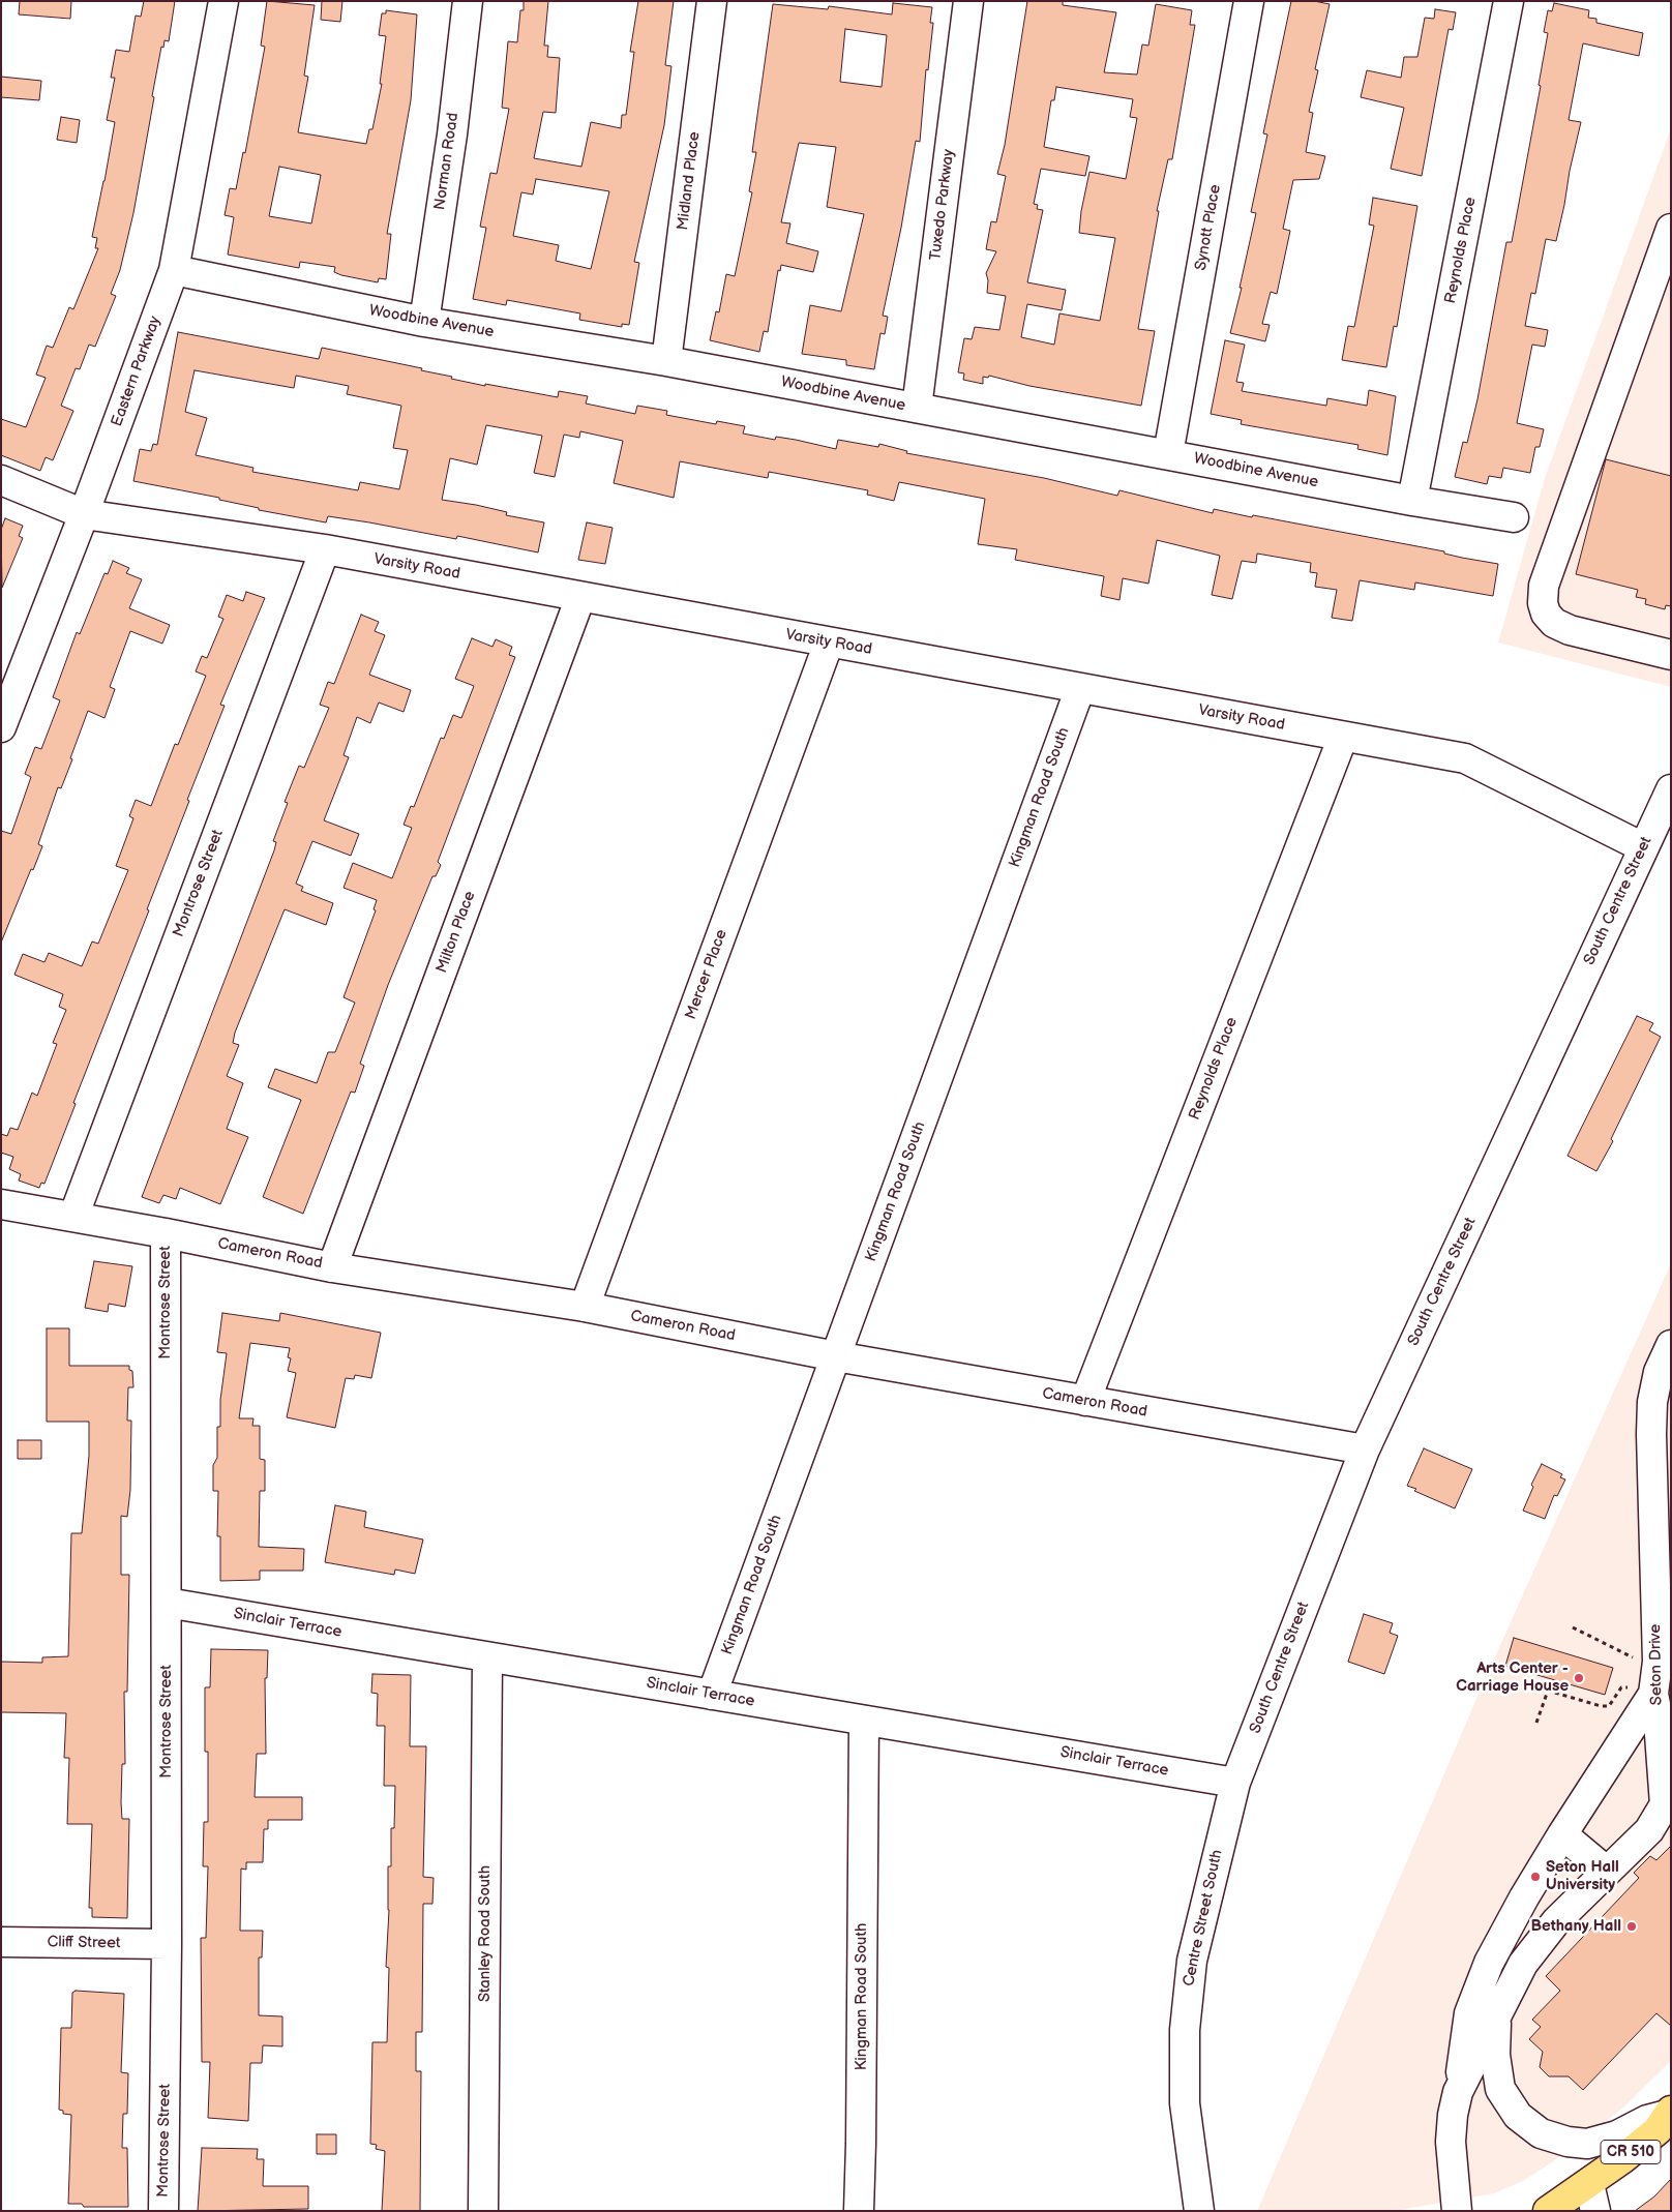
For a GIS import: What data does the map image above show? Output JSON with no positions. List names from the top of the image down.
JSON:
{
  "streets": {
    "main road": ["CR 510"],
    "street": [
      "Norman Road",
      "Midland Place",
      "Tuxedo Parkway",
      "Synott Place",
      "Reynolds Place",
      "Woodbine Avenue",
      "Eastern Parkway",
      "Varsity Road",
      "Kingman Road South",
      "Montrose Street",
      "South Centre Street",
      "Milton Place",
      "Mercer Place",
      "Cameron Road",
      "Sinclair Terrace",
      "Seton Drive",
      "Centre Street South",
      "Stanley Road South",
      "Cliff Street"
    ]
  },
  "crossings": [
    ["Norman Road", "Woodbine Avenue"],
    ["Midland Place", "Woodbine Avenue"],
    ["Tuxedo Parkway", "Woodbine Avenue"],
    ["Synott Place", "Woodbine Avenue"],
    ["Reynolds Place", "Woodbine Avenue"],
    ["Reynolds Place", "Varsity Road"],
    ["Reynolds Place", "Cameron Road"],
    ["Woodbine Avenue", "Eastern Parkway"],
    ["Eastern Parkway", "Varsity Road"],
    ["Varsity Road", "Kingman Road South"],
    ["Varsity Road", "Montrose Street"],
    ["Varsity Road", "South Centre Street"],
    ["Varsity Road", "Milton Place"],
    ["Varsity Road", "Mercer Place"],
    ["Kingman Road South", "Cameron Road"],
    ["Kingman Road South", "Sinclair Terrace"],
    ["Montrose Street", "Cameron Road"],
    ["Montrose Street", "Sinclair Terrace"],
    ["Montrose Street", "Cliff Street"],
    ["South Centre Street", "Cameron Road"],
    ["South Centre Street", "Sinclair Terrace"],
    ["South Centre Street", "Centre Street South"],
    ["Milton Place", "Cameron Road"],
    ["Mercer Place", "Cameron Road"],
    ["Sinclair Terrace", "Centre Street South"],
    ["Sinclair Terrace", "Stanley Road South"],
    ["Seton Drive", "CR 510"]
  ],
  "places": ["Arts Center - Carriage House", "Seton Hall University", "Bethany Hall"]
}
